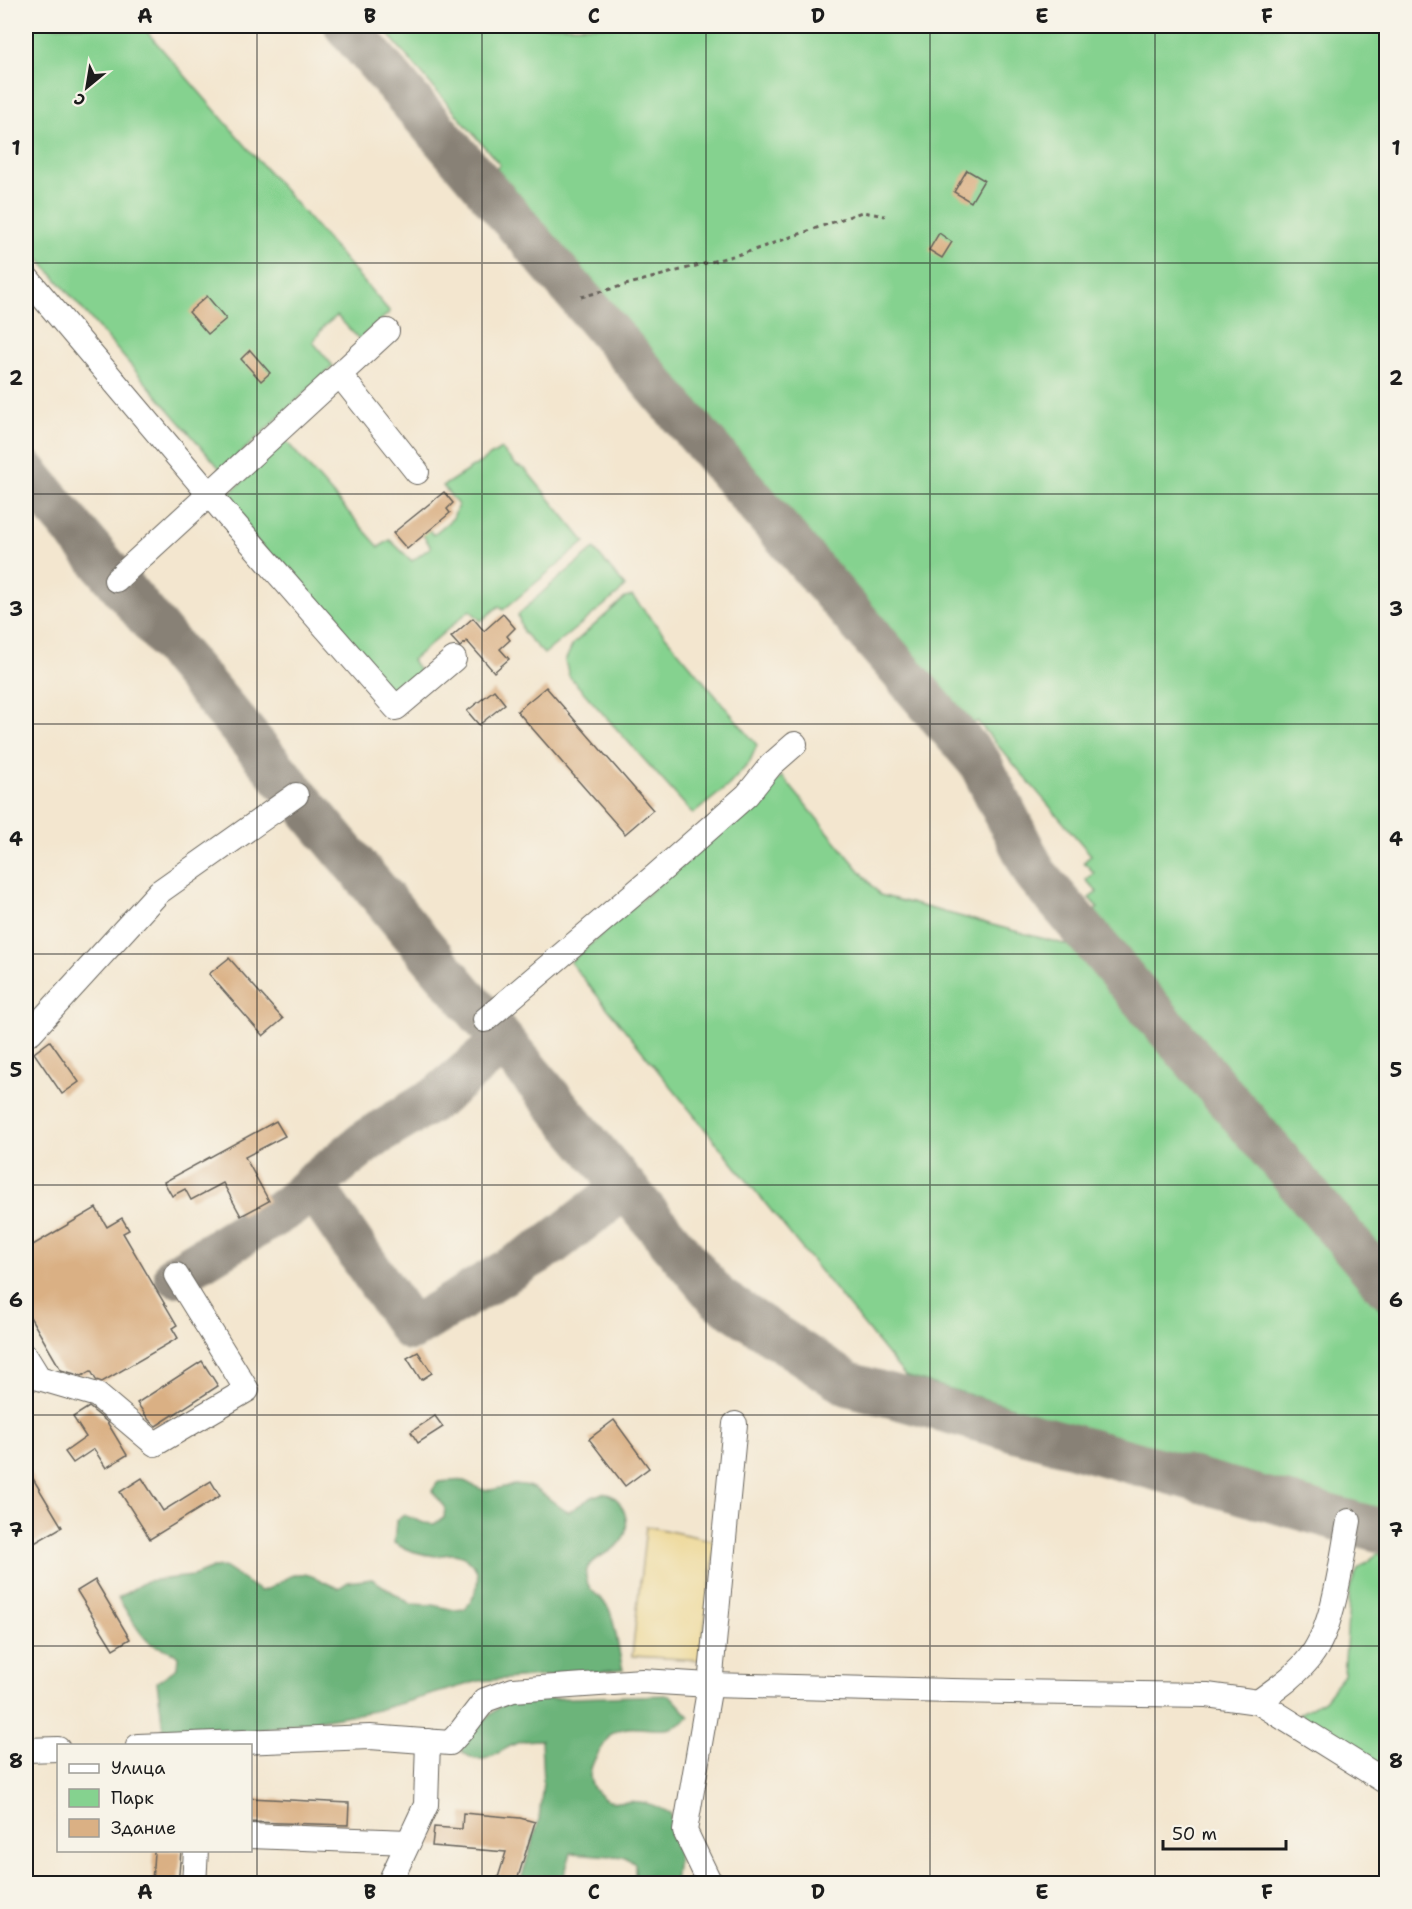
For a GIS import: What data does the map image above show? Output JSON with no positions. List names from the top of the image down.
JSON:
{
  "legend": ["Улица", "Парк", "Здание"],
  "scale_bar": "50 m",
  "north": "bottom left",
  "grid": {
    "columns": [
      "A",
      "B",
      "C",
      "D",
      "E",
      "F"
    ],
    "rows": [
      "1",
      "2",
      "3",
      "4",
      "5",
      "6",
      "7",
      "8"
    ]
  }
}
